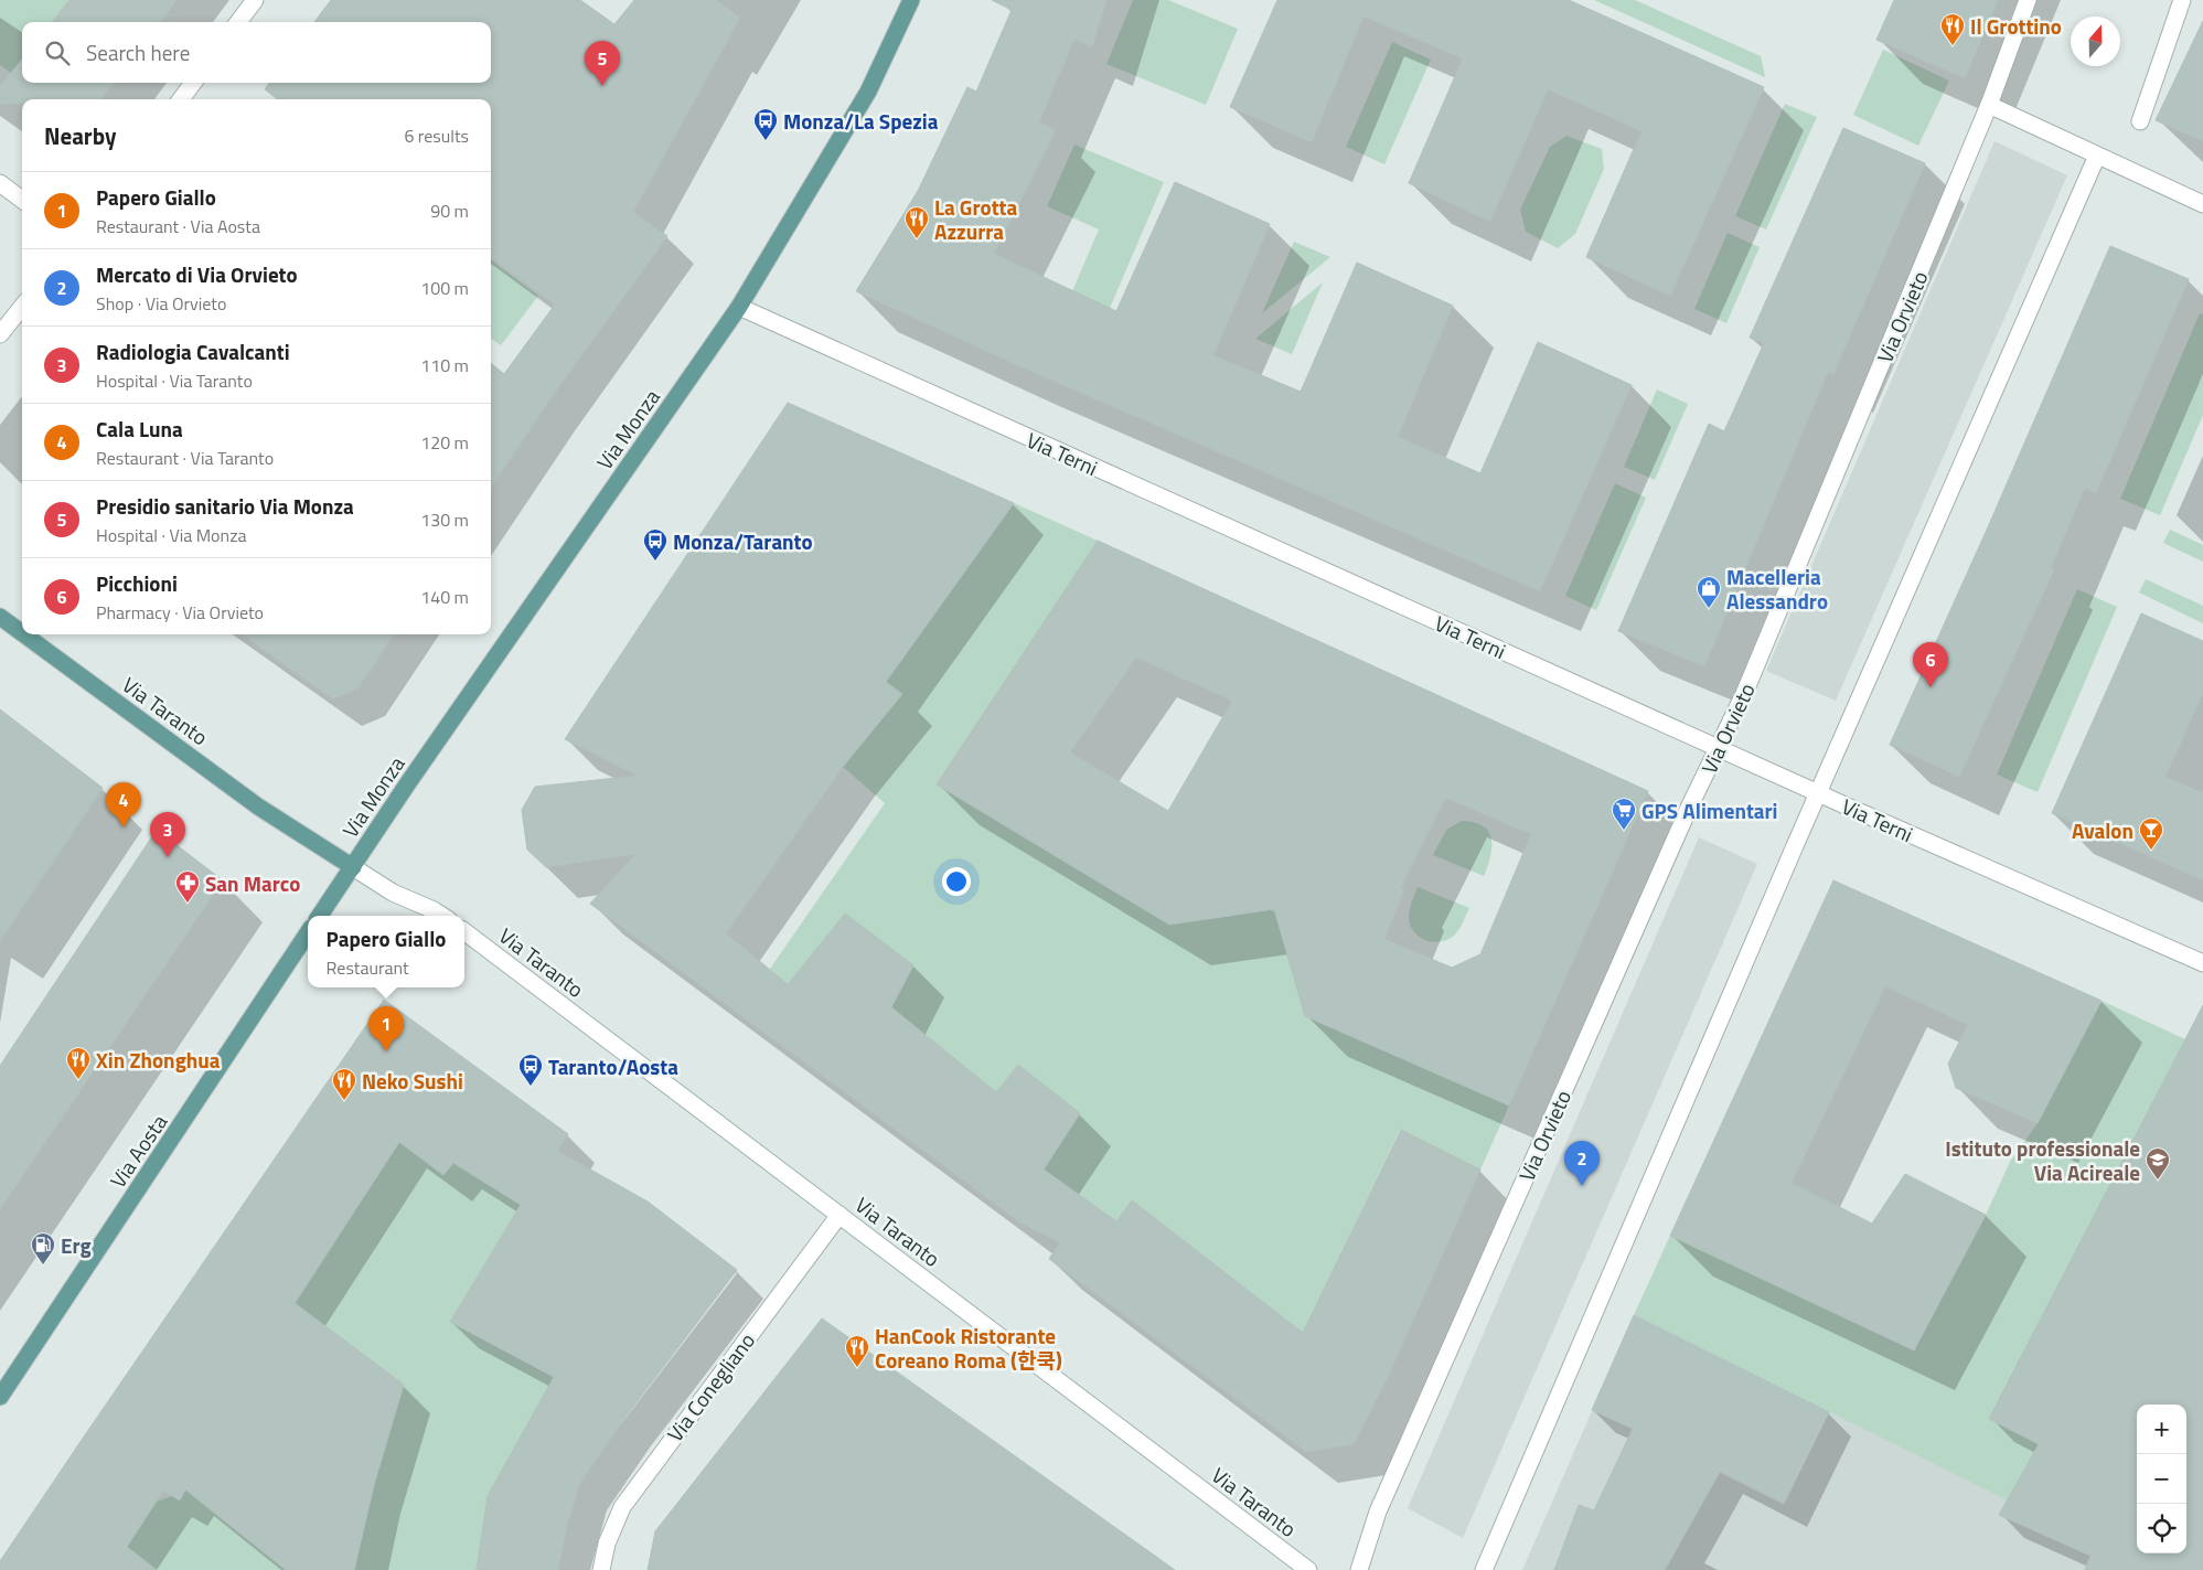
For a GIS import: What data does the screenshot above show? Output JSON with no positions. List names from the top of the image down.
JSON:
{
  "streets": {
    "main road": ["Via Monza", "Via Taranto", "Via Aosta"],
    "street": ["Via Orvieto", "Via Terni", "Via Conegliano"]
  },
  "crossings": [
    ["Via Orvieto", "Via Terni"],
    ["Via Monza", "Via Terni"],
    ["Via Monza", "Via Taranto"],
    ["Via Taranto", "Via Conegliano"]
  ],
  "places": {
    "restaurant": [
      "Il Grottino",
      "La Grotta Azzurra",
      "Xin Zhonghua",
      "Neko Sushi",
      "HanCook Ristorante Coreano Roma (한쿡)"
    ],
    "bus stop": ["Monza/La Spezia", "Monza/Taranto", "Taranto/Aosta"],
    "shop": ["Macelleria Alessandro"],
    "supermarket": ["GPS Alimentari"],
    "bar": ["Avalon"],
    "pharmacy": ["San Marco"],
    "school or university": ["Istituto professionale Via Acireale"],
    "fuel station": ["Erg"]
  },
  "north": "top",
  "page": {
    "search": "Search here",
    "pins": [
      "5",
      "6",
      "4",
      "3",
      "1",
      "2"
    ],
    "heading": ["Nearby", "6 results"],
    "list": [
      {
        "mark": "1",
        "name": "Papero Giallo",
        "note": "Restaurant · Via Aosta",
        "value": "90 m"
      },
      {
        "mark": "2",
        "name": "Mercato di Via Orvieto",
        "note": "Shop · Via Orvieto",
        "value": "100 m"
      },
      {
        "mark": "3",
        "name": "Radiologia Cavalcanti",
        "note": "Hospital · Via Taranto",
        "value": "110 m"
      },
      {
        "mark": "4",
        "name": "Cala Luna",
        "note": "Restaurant · Via Taranto",
        "value": "120 m"
      },
      {
        "mark": "5",
        "name": "Presidio sanitario Via Monza",
        "note": "Hospital · Via Monza",
        "value": "130 m"
      },
      {
        "mark": "6",
        "name": "Picchioni",
        "note": "Pharmacy · Via Orvieto",
        "value": "140 m"
      }
    ],
    "popup": ["Papero Giallo", "Restaurant"],
    "map_buttons": ["+", "−"]
  }
}
